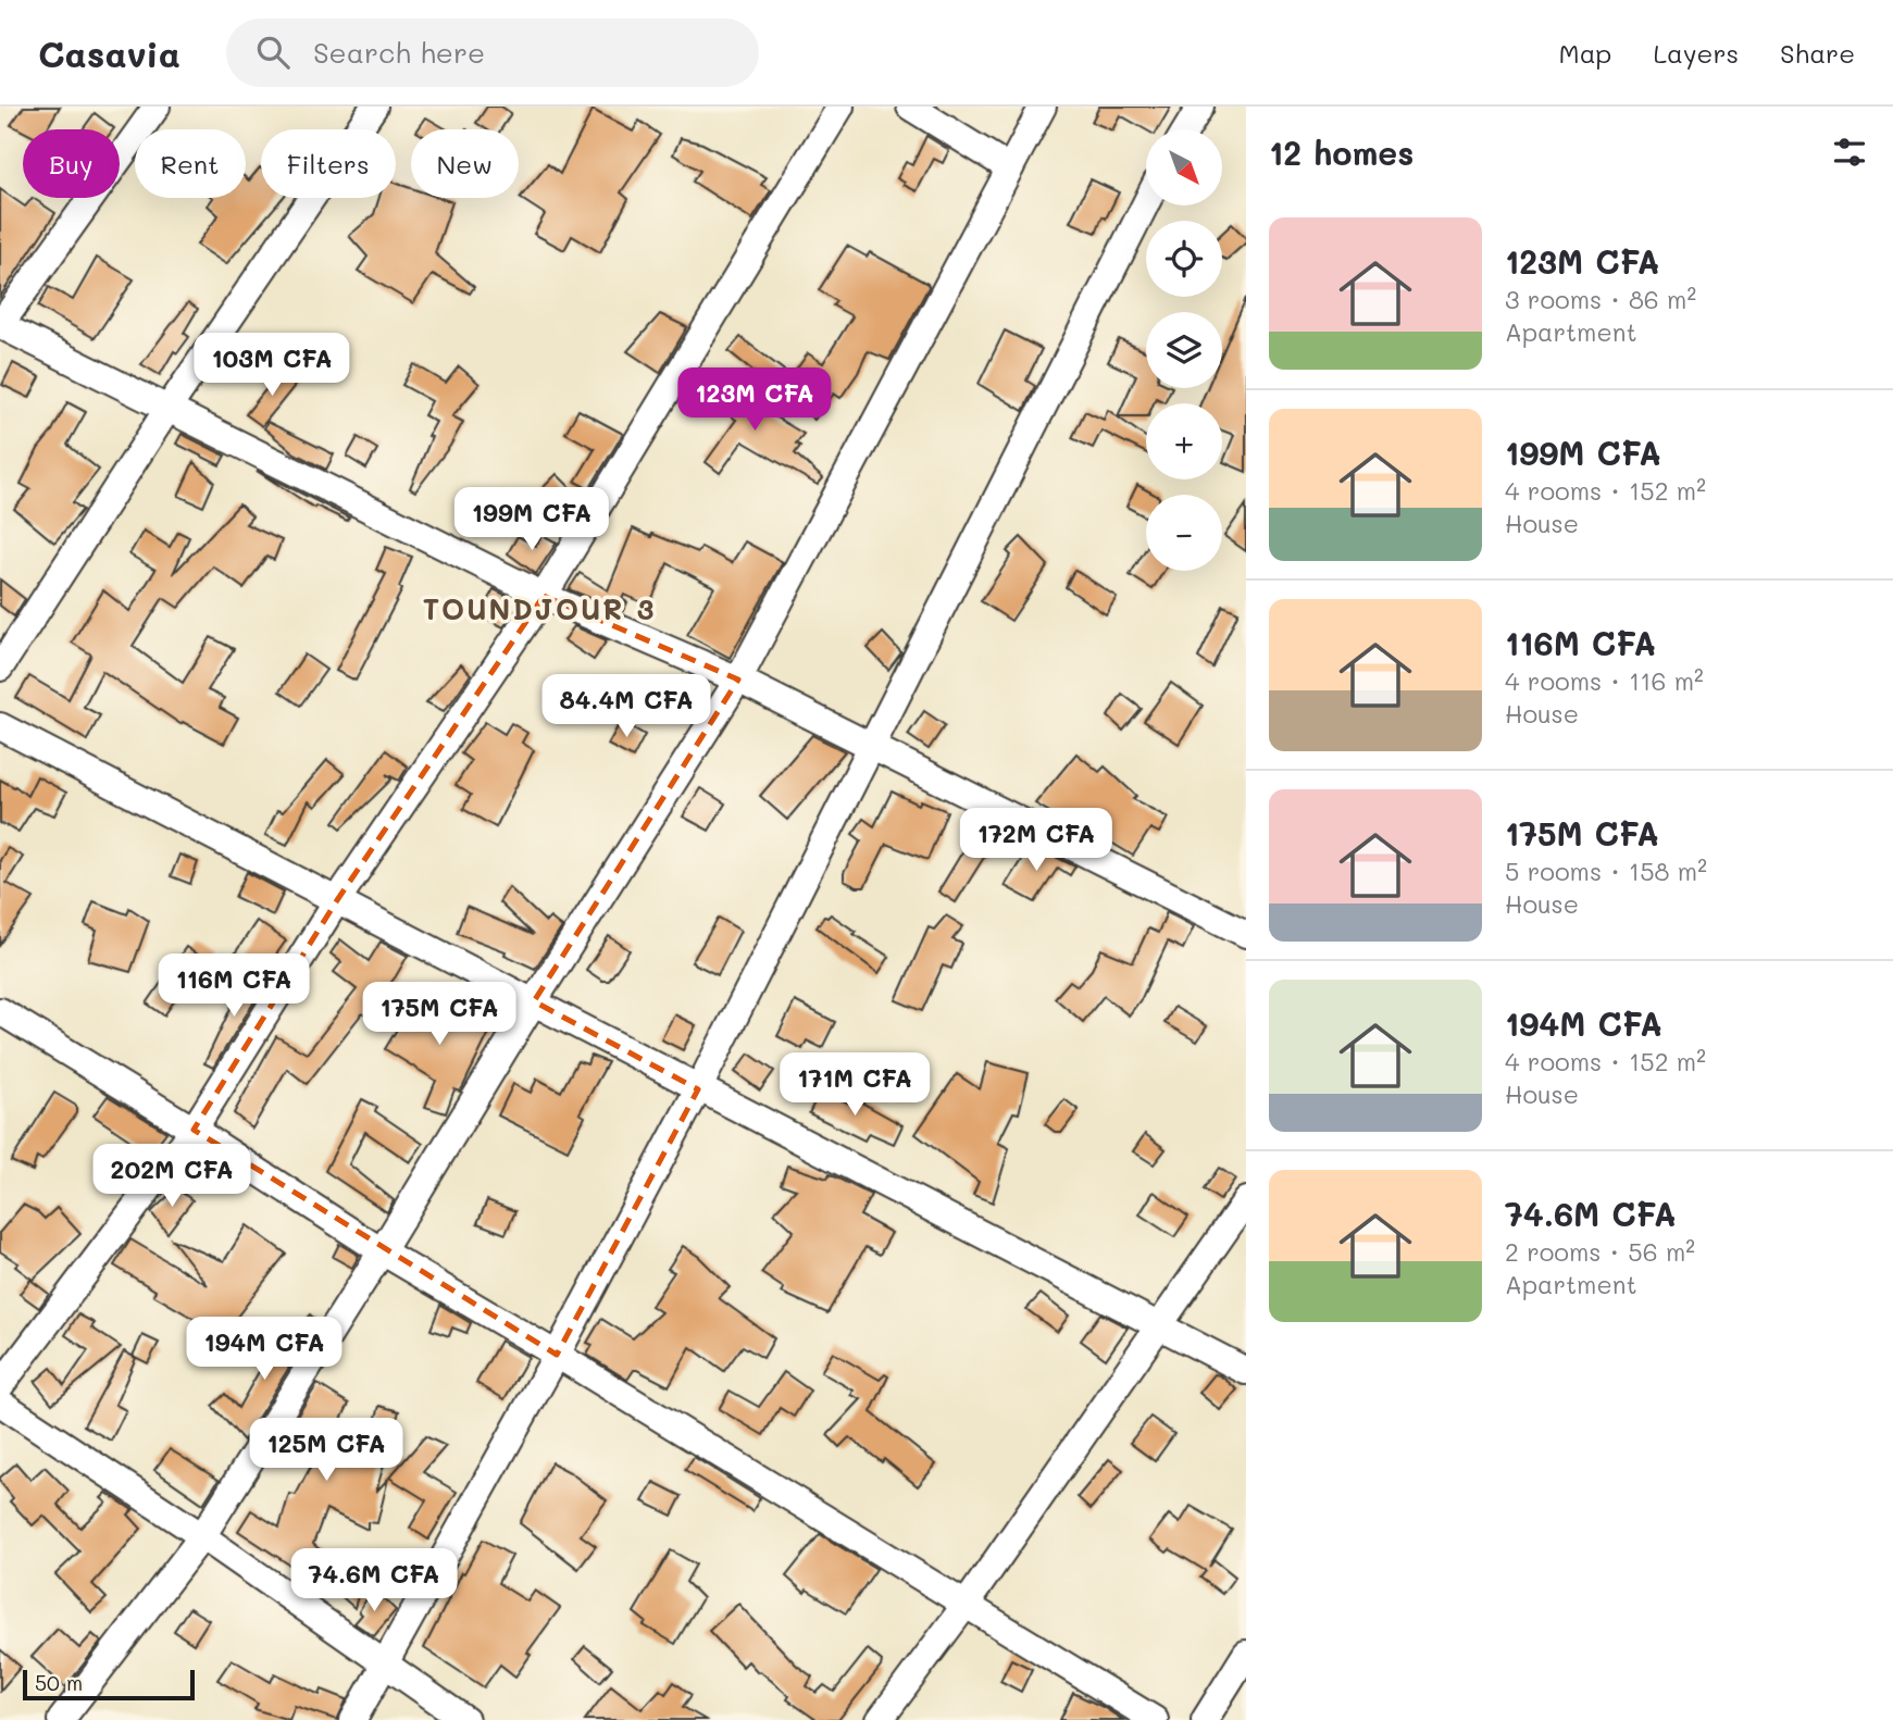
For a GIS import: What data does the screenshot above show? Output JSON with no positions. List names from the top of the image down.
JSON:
{
  "districts": ["TOUNDJOUR 3"],
  "scale_bar": "50 m",
  "north": "bottom right",
  "page": {
    "header": "Casavia",
    "search": "Search here",
    "nav": ["Map", "Layers", "Share"],
    "heading": "12 homes",
    "map_buttons": ["+", "−"],
    "chip": [
      "Buy",
      "Rent",
      "Filters",
      "New"
    ],
    "list": [
      {
        "name": "123M CFA",
        "note": "3 rooms · 86 m² · Apartment"
      },
      {
        "name": "199M CFA",
        "note": "4 rooms · 152 m² · House"
      },
      {
        "name": "116M CFA",
        "note": "4 rooms · 116 m² · House"
      },
      {
        "name": "175M CFA",
        "note": "5 rooms · 158 m² · House"
      },
      {
        "name": "194M CFA",
        "note": "4 rooms · 152 m² · House"
      },
      {
        "name": "74.6M CFA",
        "note": "2 rooms · 56 m² · Apartment"
      }
    ],
    "price": [
      "103M CFA",
      "123M CFA",
      "199M CFA",
      "84.4M CFA",
      "172M CFA",
      "116M CFA",
      "175M CFA",
      "171M CFA",
      "202M CFA",
      "194M CFA",
      "125M CFA",
      "74.6M CFA"
    ],
    "scale": "50 m"
  }
}
